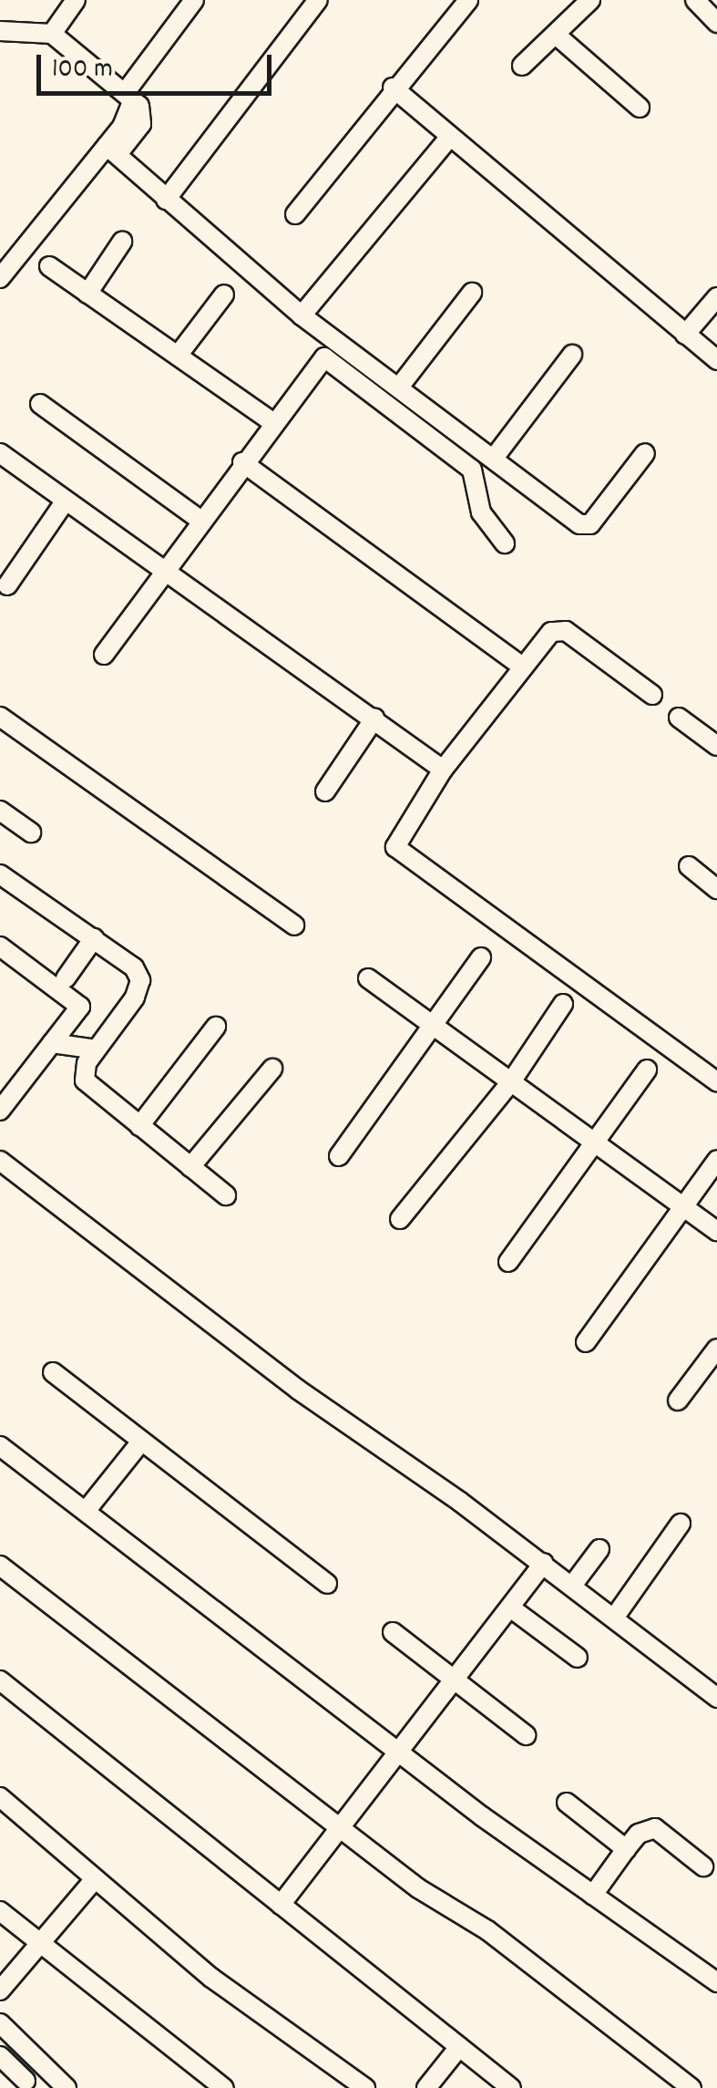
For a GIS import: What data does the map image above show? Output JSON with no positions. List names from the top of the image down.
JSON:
{
  "scale_bar": "100 m"
}
